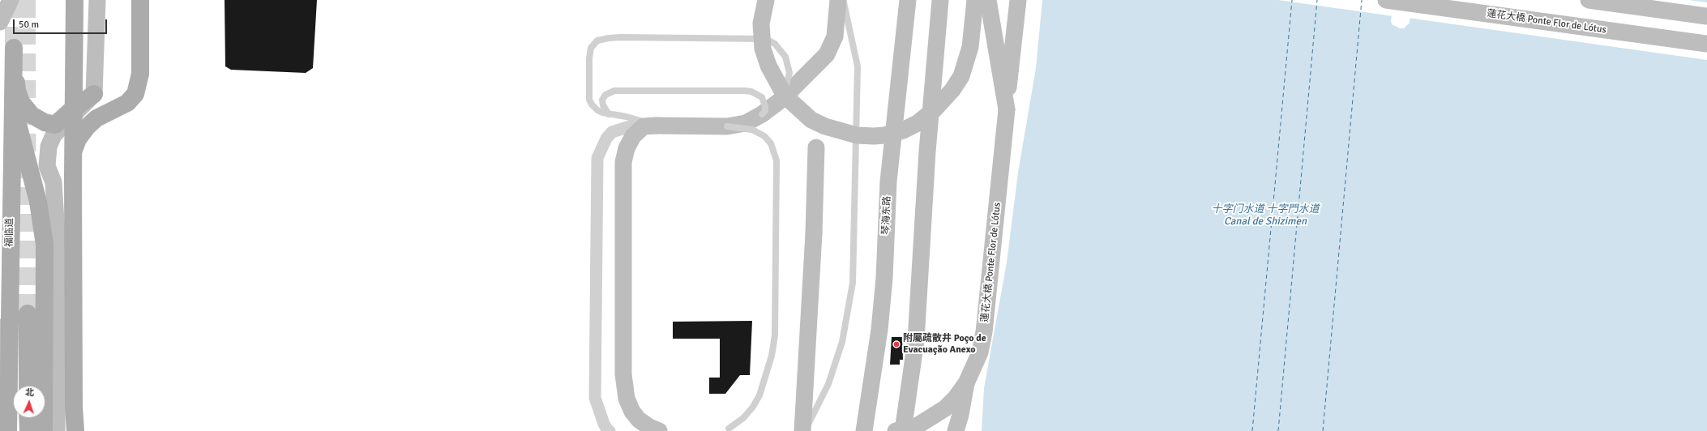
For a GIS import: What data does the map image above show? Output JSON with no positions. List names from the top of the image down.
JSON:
{
  "streets": {
    "main road": ["蓮花大橋 Ponte Flor de Lótus", "琴海东路", "福临道"]
  },
  "water": ["十字门水道 十字門水道 Canal de Shizimen"],
  "places": ["附屬疏散井 Poço de Evacuação Anexo"],
  "scale_bar": "50 m",
  "north": "top"
}
